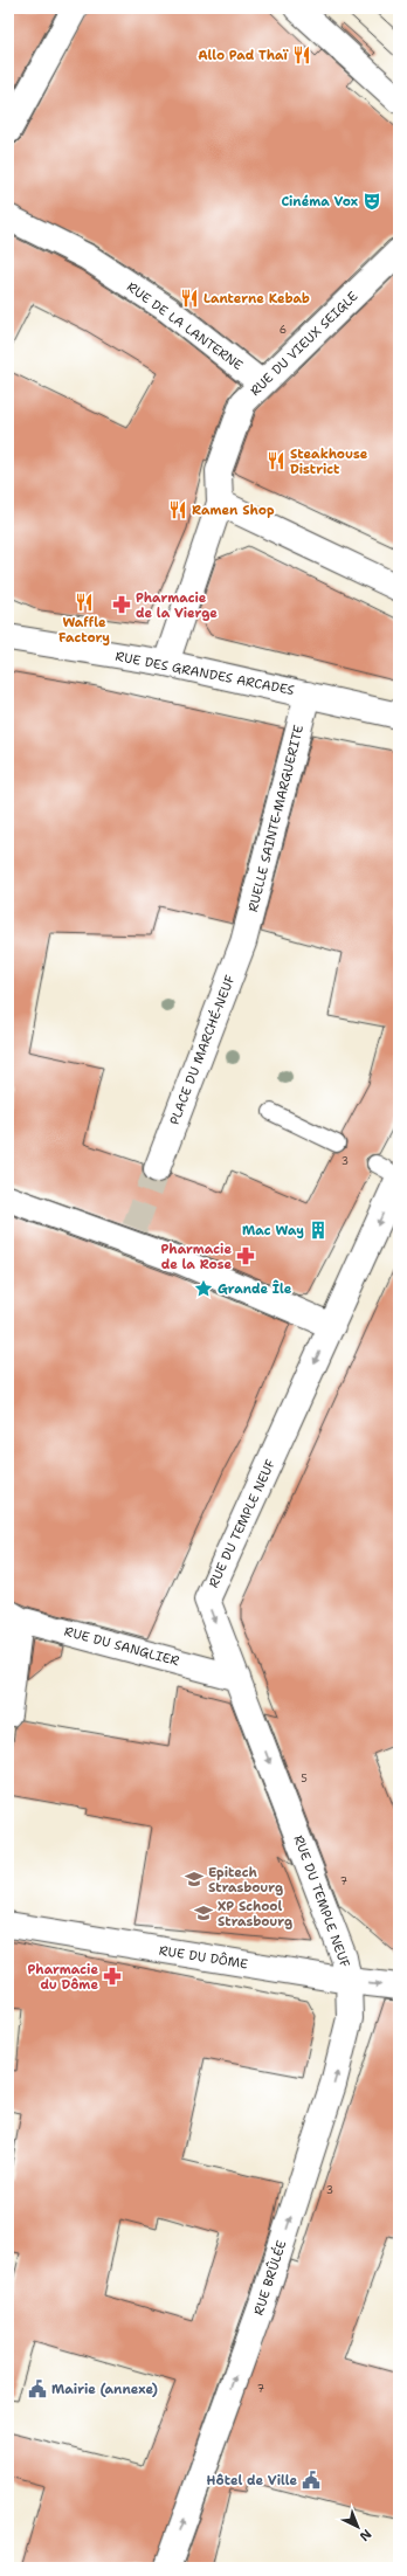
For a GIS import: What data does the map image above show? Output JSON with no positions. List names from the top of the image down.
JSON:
{
  "streets": {
    "street": [
      "RUE DE LA LANTERNE",
      "RUE DU VIEUX SEIGLE",
      "RUE DES GRANDES ARCADES",
      "RUELLE SAINTE-MARGUERITE",
      "PLACE DU MARCHÉ-NEUF",
      "RUE DU TEMPLE NEUF",
      "RUE DU SANGLIER",
      "RUE DU DÔME",
      "RUE BRÛLÉE"
    ]
  },
  "crossings": [
    ["RUE DE LA LANTERNE", "RUE DU VIEUX SEIGLE"],
    ["RUE DES GRANDES ARCADES", "RUELLE SAINTE-MARGUERITE"],
    ["RUELLE SAINTE-MARGUERITE", "PLACE DU MARCHÉ-NEUF"],
    ["RUE DU TEMPLE NEUF", "RUE DU SANGLIER"],
    ["RUE DU TEMPLE NEUF", "RUE DU DÔME"],
    ["RUE DU TEMPLE NEUF", "RUE BRÛLÉE"],
    ["RUE DU DÔME", "RUE BRÛLÉE"]
  ],
  "one_way": ["RUE DU TEMPLE NEUF", "RUE BRÛLÉE"],
  "places": {
    "restaurant": [
      "Allo Pad Thaï",
      "Lanterne Kebab",
      "Steakhouse District",
      "Ramen Shop",
      "Waffle Factory"
    ],
    "theatre": ["Cinéma Vox"],
    "pharmacy": ["Pharmacie de la Vierge", "Pharmacie de la Rose", "Pharmacie du Dôme"],
    "building": ["Mac Way"],
    "place": ["Grande Île"],
    "school or university": ["Epitech Strasbourg", "XP School Strasbourg"],
    "public building": ["Mairie (annexe)", "Hôtel de Ville"]
  },
  "house_numbers": [
    "6",
    "3",
    "5",
    "7",
    "3",
    "7"
  ],
  "north": "bottom right"
}
